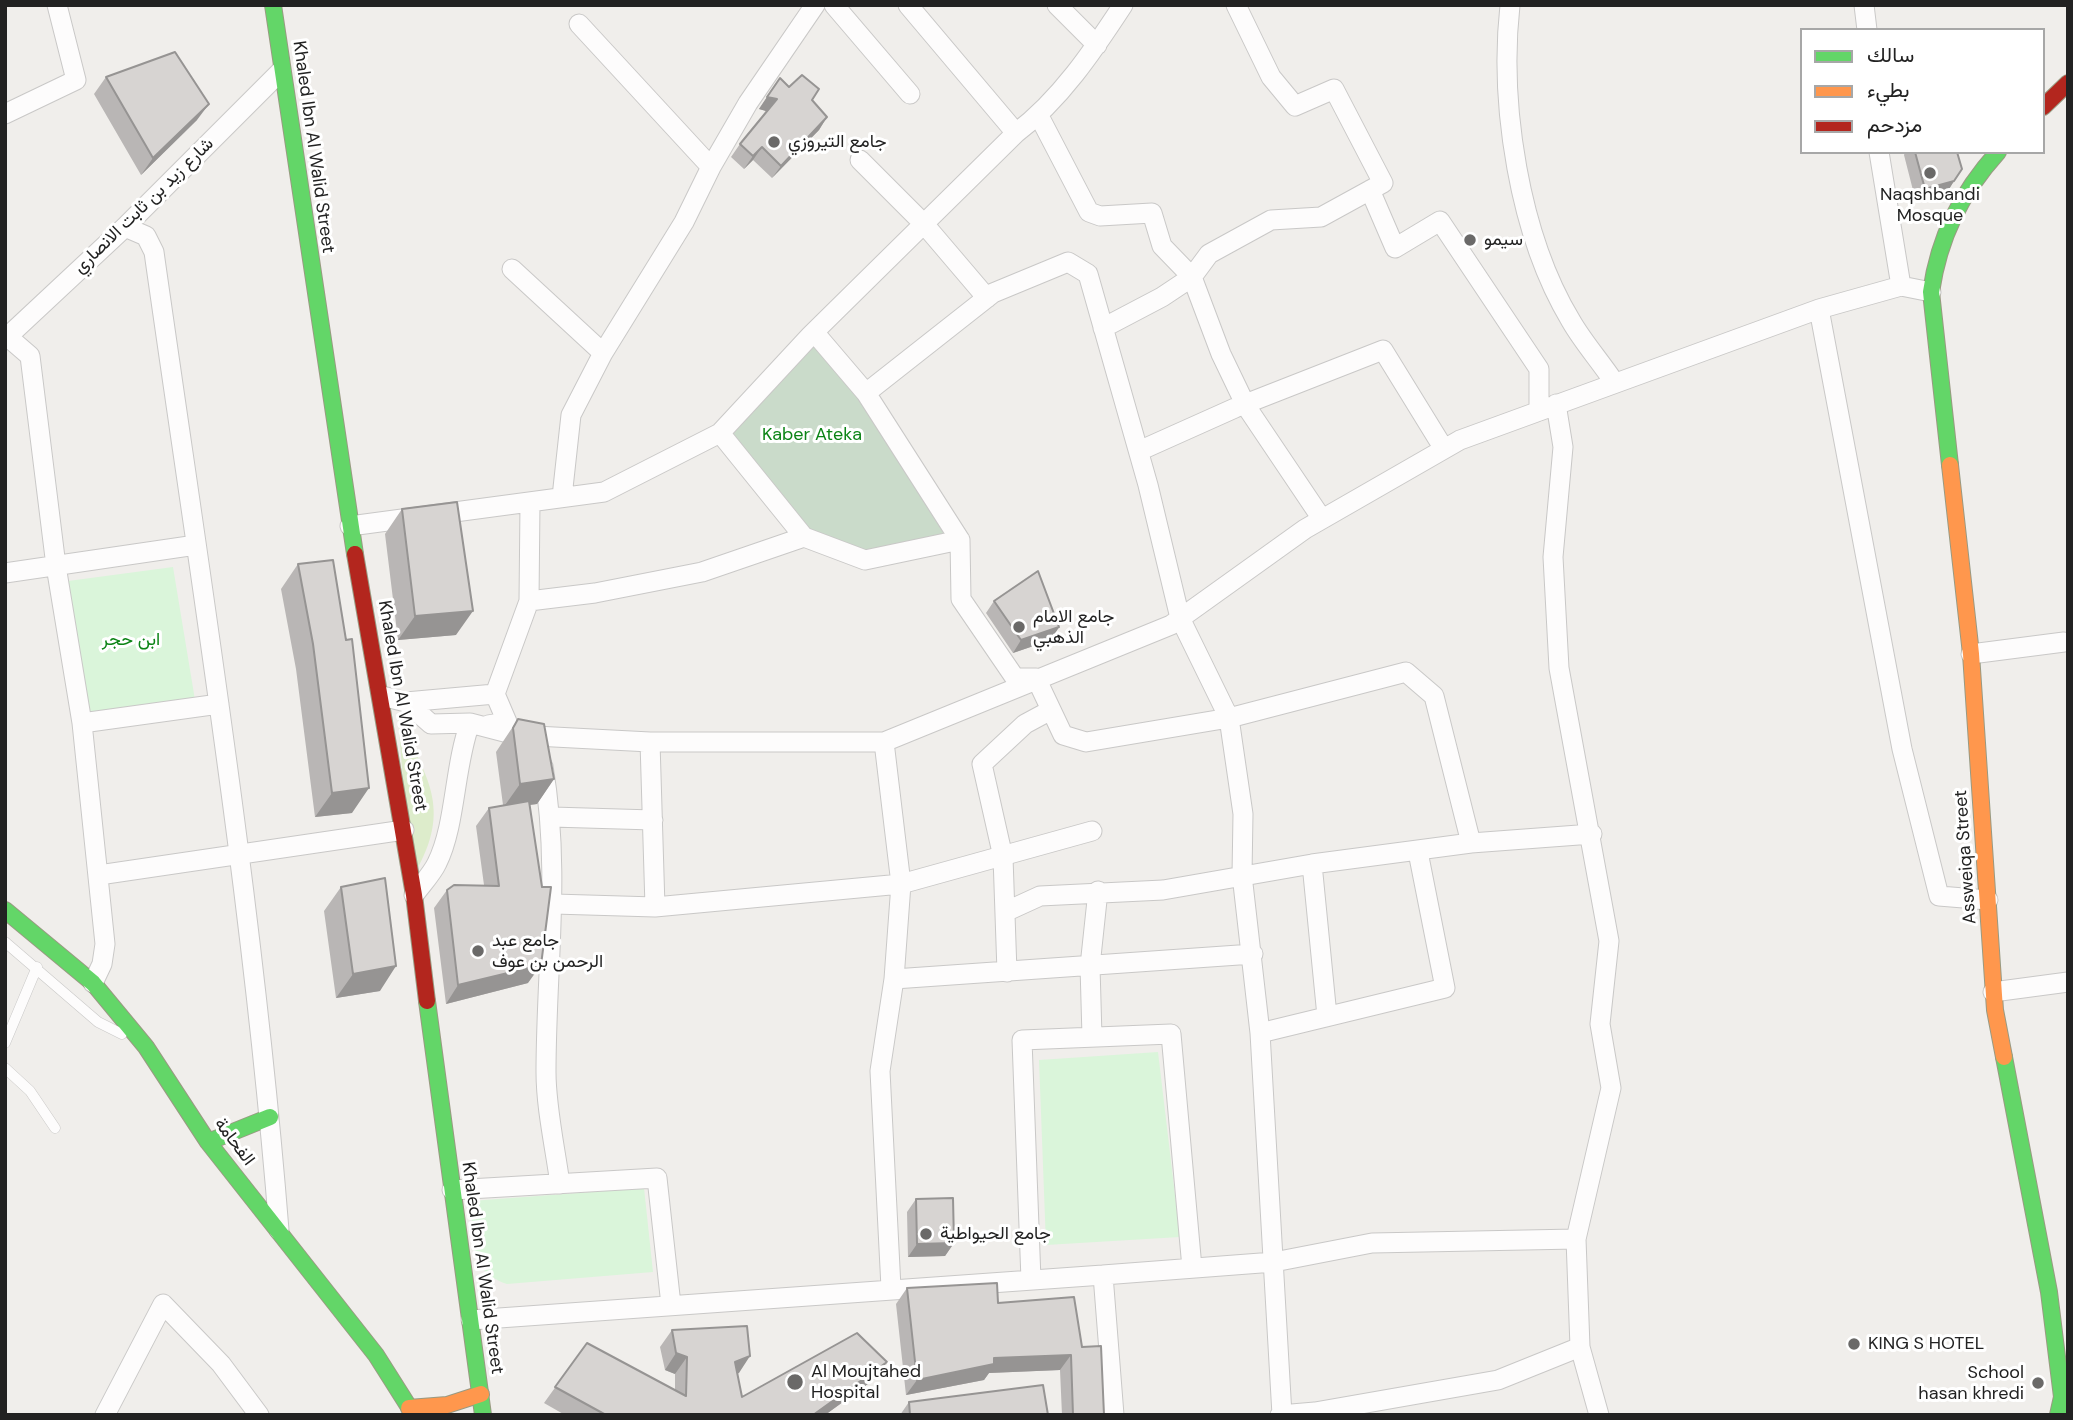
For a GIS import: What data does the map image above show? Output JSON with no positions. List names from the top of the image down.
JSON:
{
  "streets": {
    "main road": ["Khaled Ibn Al Walid Street", "Assweiqa Street", "الفحامة"],
    "street": ["شارع زيد بن ثابت الانصاري"]
  },
  "crossings": [
    ["Khaled Ibn Al Walid Street", "شارع زيد بن ثابت الانصاري"]
  ],
  "parks": ["Kaber Ateka", "ابن حجر"],
  "places": [
    "جامع التيروزي",
    "Naqshbandi Mosque",
    "سيمو",
    "جامع الامام الذهبي",
    "جامع عبد الرحمن بن عوف",
    "جامع الحيواطية",
    "KING S HOTEL",
    "Al Moujtahed Hospital",
    "School hasan khredi"
  ],
  "legend": ["سالك", "بطيء", "مزدحم"]
}
